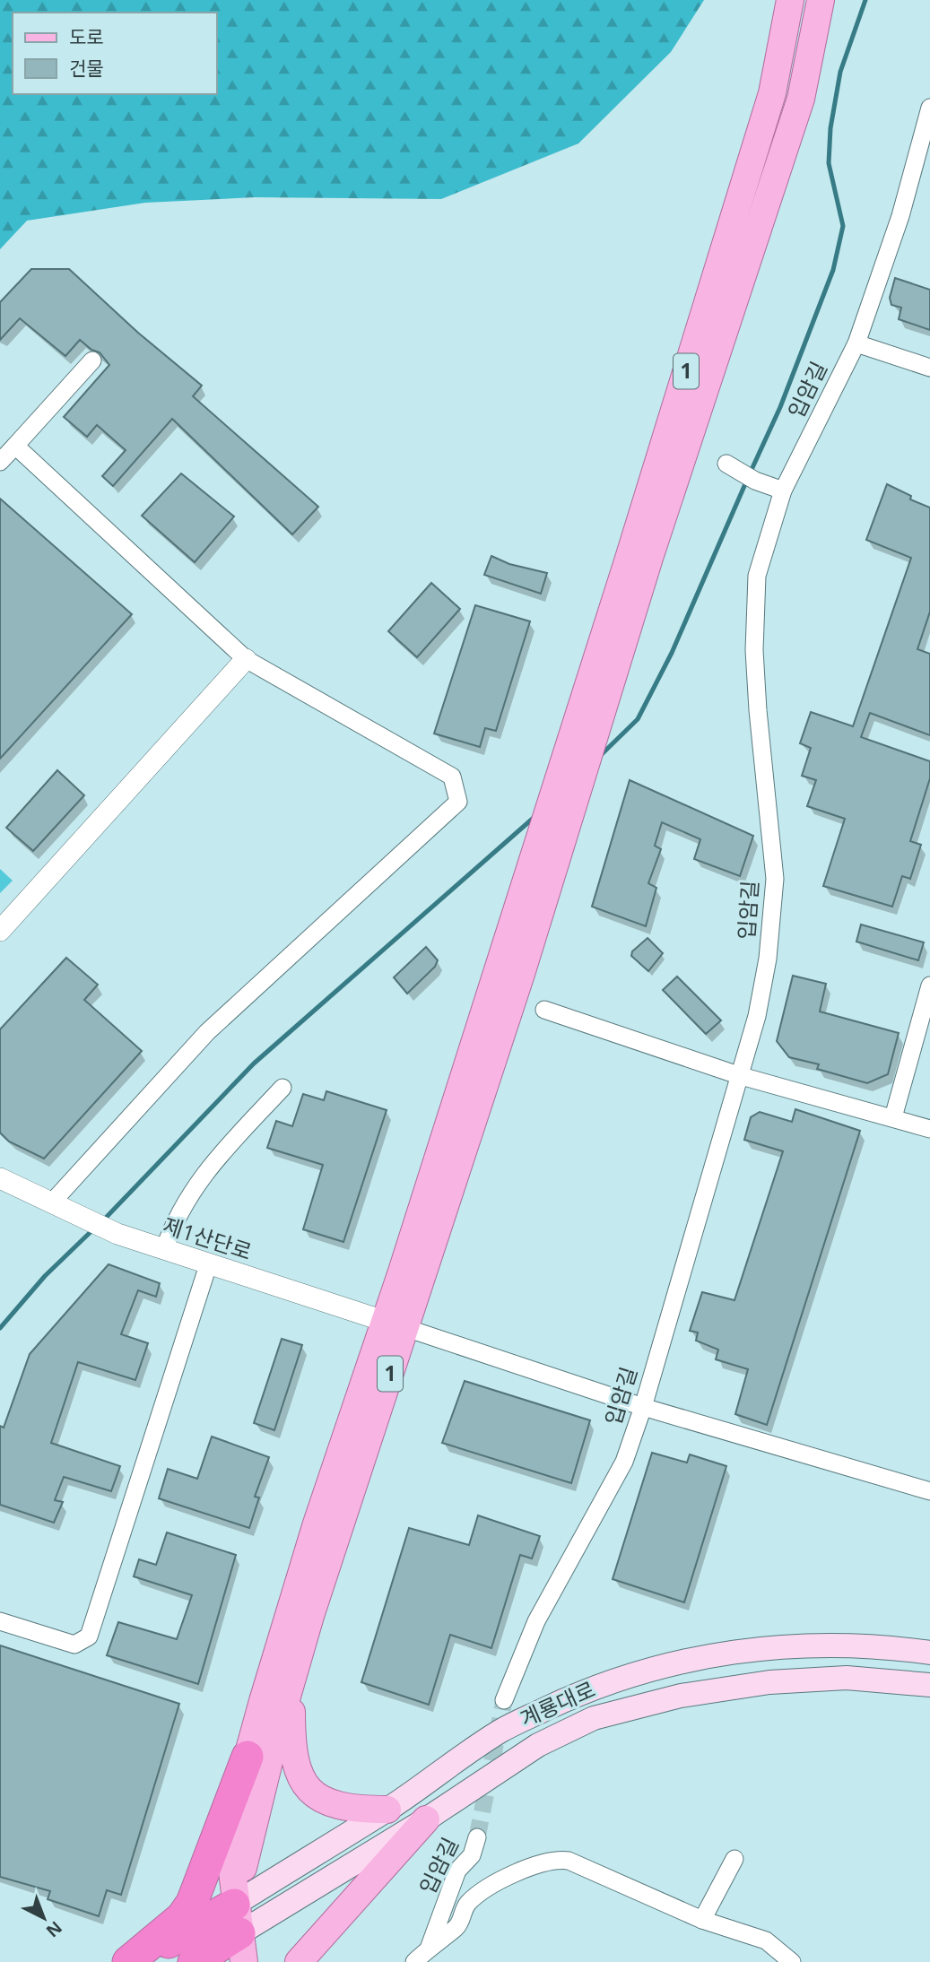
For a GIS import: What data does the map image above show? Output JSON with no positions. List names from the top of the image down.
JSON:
{
  "streets": {
    "main road": ["1", "계룡대로"],
    "street": ["입암길", "제1산단로"]
  },
  "crossings": [
    ["1", "제1산단로"],
    ["1", "계룡대로"]
  ],
  "legend": ["도로", "건물"],
  "north": "bottom right"
}
